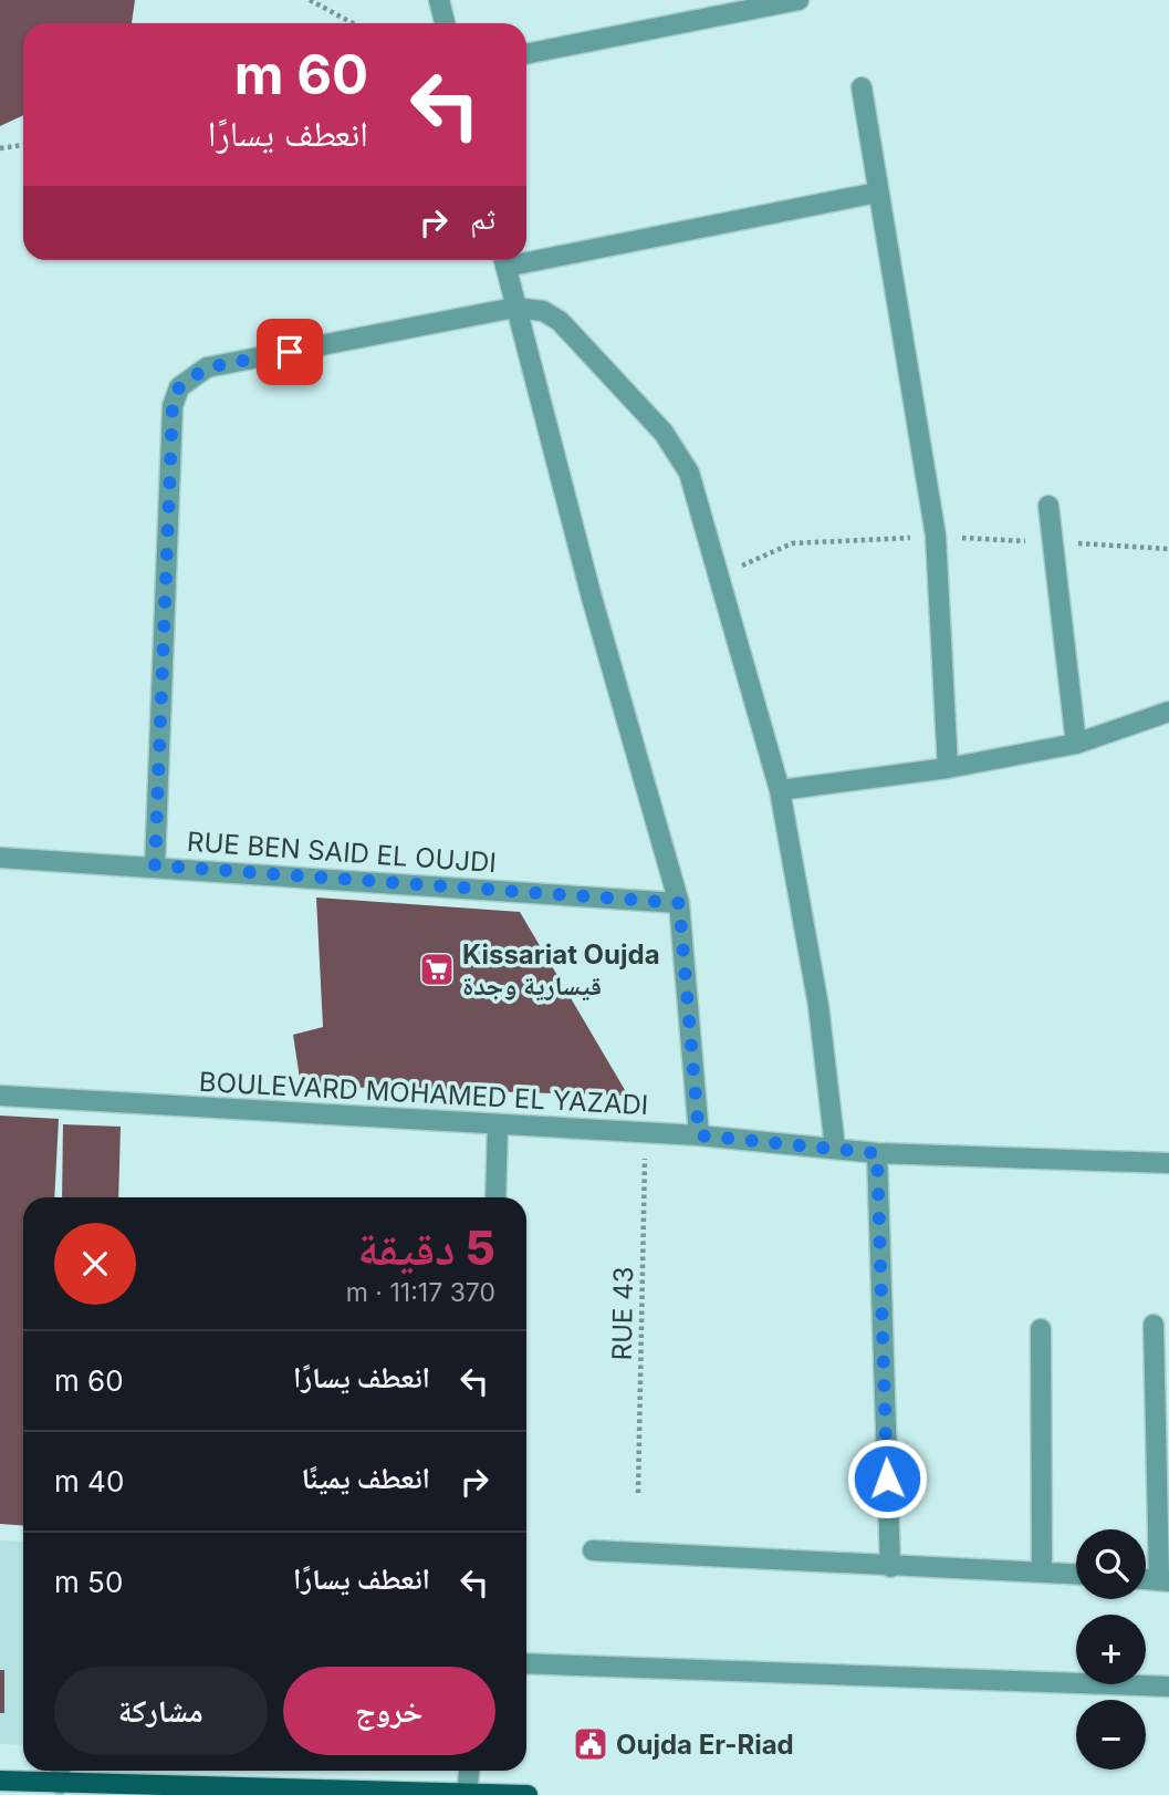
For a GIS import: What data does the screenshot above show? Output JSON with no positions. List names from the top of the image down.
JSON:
{
  "streets": {
    "street": ["RUE BEN SAID EL OUJDI", "BOULEVARD MOHAMED EL YAZADI"],
    "path": ["RUE 43"]
  },
  "crossings": [
    ["BOULEVARD MOHAMED EL YAZADI", "RUE 43"]
  ],
  "places": {
    "supermarket": ["Kissariat Oujda قيسارية وجدة"],
    "public building": ["Oujda Er-Riad"]
  },
  "page": {
    "turn": ["60 m", "انعطف يسارًا"],
    "then": "ثم",
    "heading": ["5 دقيقة", "370 m · 11:17"],
    "list": [
      {
        "name": "انعطف يسارًا",
        "value": "60 m"
      },
      {
        "name": "انعطف يمينًا",
        "value": "40 m"
      },
      {
        "name": "انعطف يسارًا",
        "value": "50 m"
      }
    ],
    "map_buttons": ["+", "−"],
    "buttons": ["خروج", "مشاركة"]
  }
}
